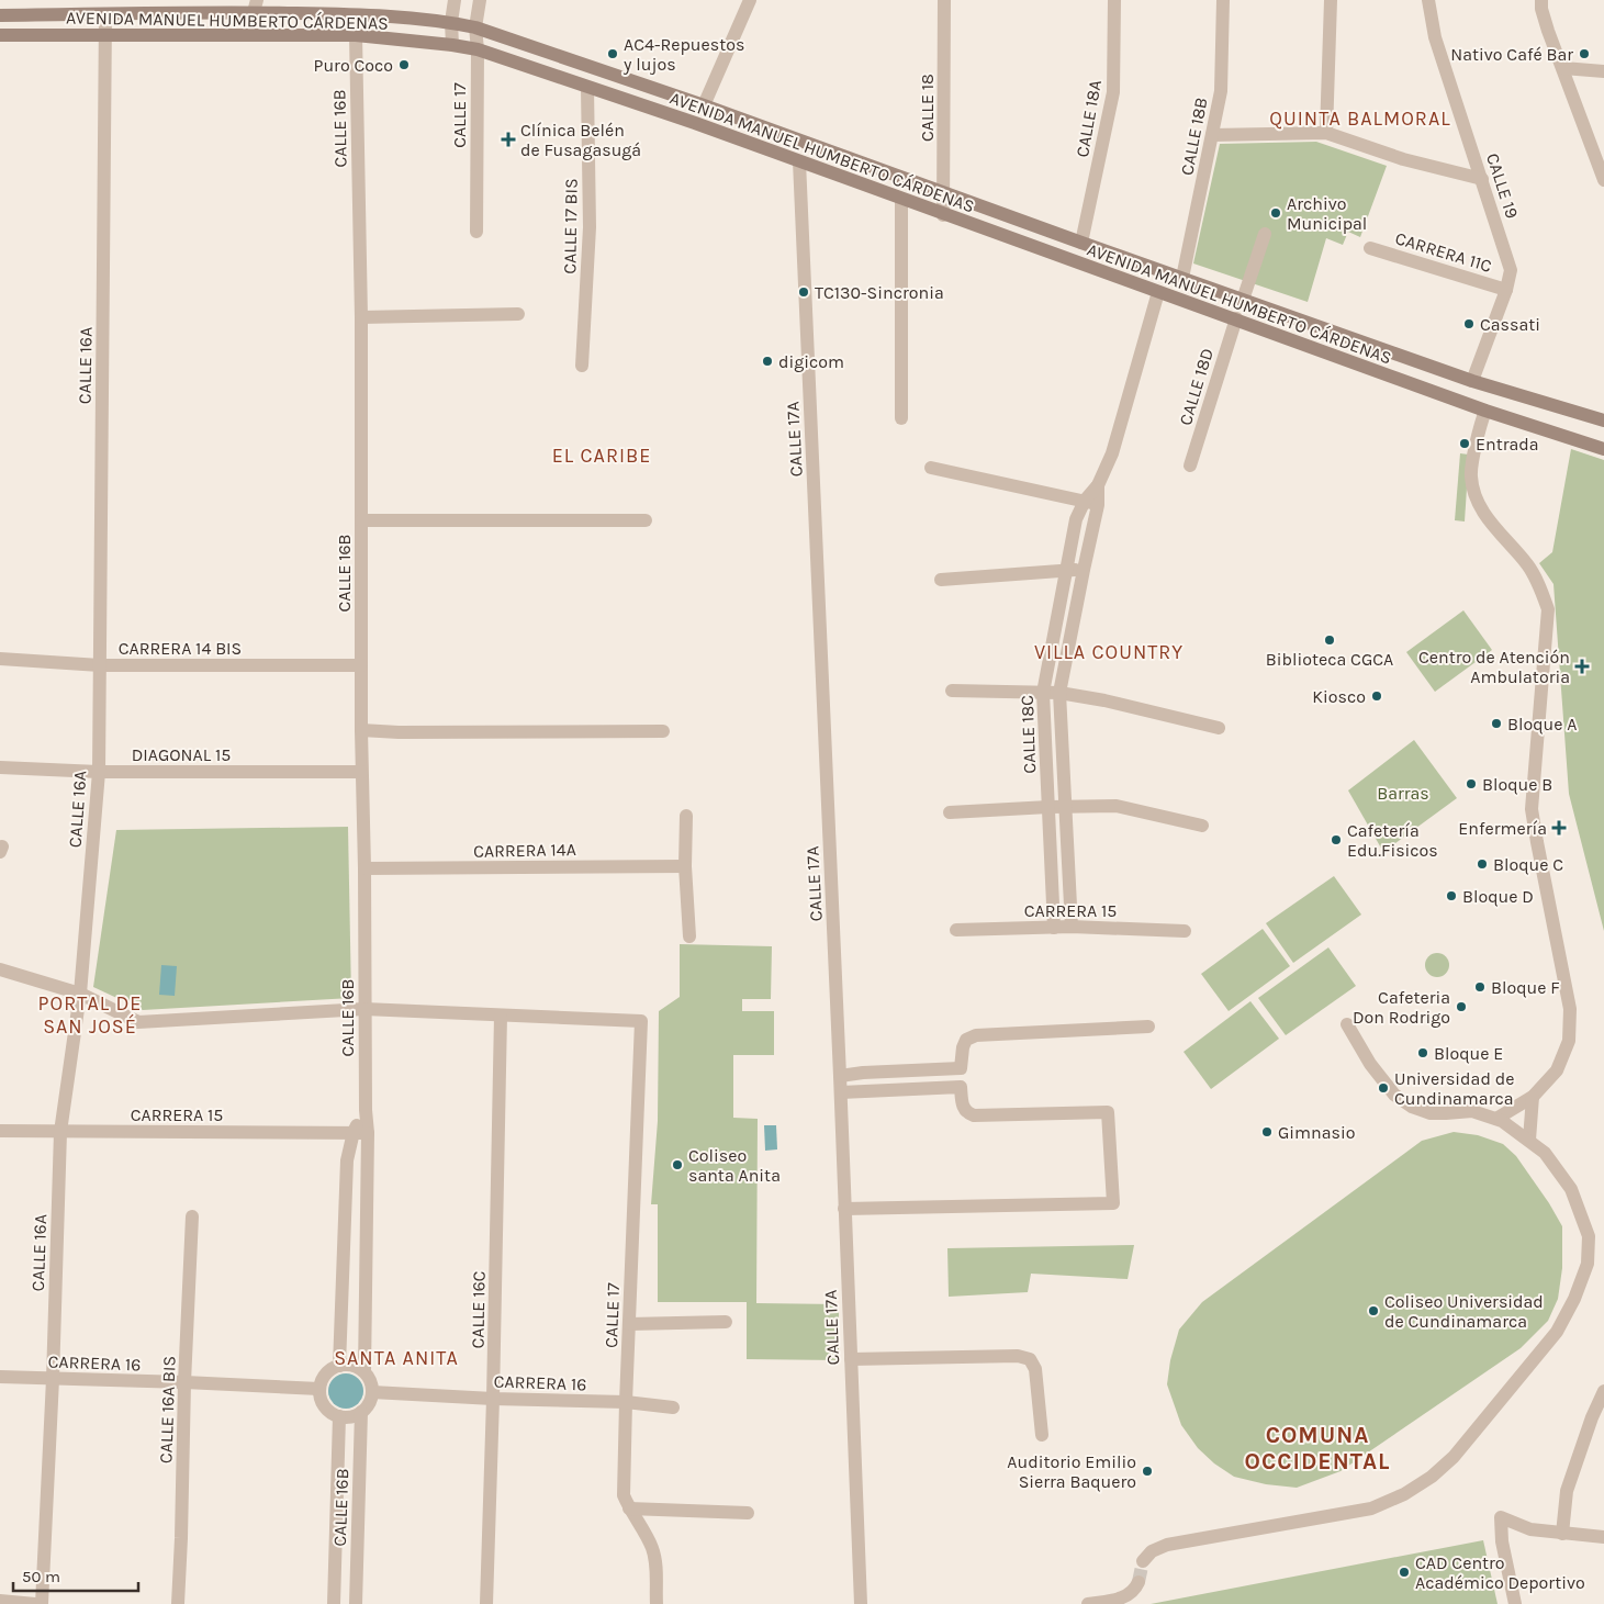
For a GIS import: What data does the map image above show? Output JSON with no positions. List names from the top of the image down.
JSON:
{
  "streets": {
    "main road": ["AVENIDA MANUEL HUMBERTO CÁRDENAS"],
    "street": [
      "CALLE 18",
      "CALLE 17",
      "CALLE 18A",
      "CALLE 16B",
      "CALLE 18B",
      "CALLE 19",
      "CALLE 17 BIS",
      "CARRERA 11C",
      "CALLE 16A",
      "CALLE 18D",
      "CALLE 17A",
      "CARRERA 14 BIS",
      "CALLE 18C",
      "DIAGONAL 15",
      "CARRERA 14A",
      "CARRERA 15",
      "CALLE 16C",
      "CARRERA 16",
      "CALLE 16A BIS"
    ]
  },
  "crossings": [
    ["AVENIDA MANUEL HUMBERTO CÁRDENAS", "CALLE 18"],
    ["AVENIDA MANUEL HUMBERTO CÁRDENAS", "CALLE 17"],
    ["AVENIDA MANUEL HUMBERTO CÁRDENAS", "CALLE 18A"],
    ["AVENIDA MANUEL HUMBERTO CÁRDENAS", "CALLE 16B"],
    ["AVENIDA MANUEL HUMBERTO CÁRDENAS", "CALLE 18B"],
    ["AVENIDA MANUEL HUMBERTO CÁRDENAS", "CALLE 19"],
    ["AVENIDA MANUEL HUMBERTO CÁRDENAS", "CALLE 17 BIS"],
    ["AVENIDA MANUEL HUMBERTO CÁRDENAS", "CALLE 16A"],
    ["AVENIDA MANUEL HUMBERTO CÁRDENAS", "CALLE 18D"],
    ["AVENIDA MANUEL HUMBERTO CÁRDENAS", "CALLE 17A"],
    ["AVENIDA MANUEL HUMBERTO CÁRDENAS", "CALLE 18C"],
    ["CALLE 17", "CALLE 16C"],
    ["CALLE 17", "CARRERA 16"],
    ["CALLE 16B", "CARRERA 14 BIS"],
    ["CALLE 16B", "DIAGONAL 15"],
    ["CALLE 16B", "CARRERA 14A"],
    ["CALLE 16B", "CARRERA 15"],
    ["CALLE 16B", "CARRERA 16"],
    ["CALLE 19", "CARRERA 11C"],
    ["CALLE 16A", "CARRERA 14 BIS"],
    ["CALLE 16A", "DIAGONAL 15"],
    ["CALLE 16A", "CARRERA 15"],
    ["CALLE 16A", "CARRERA 16"],
    ["CALLE 18C", "CARRERA 15"],
    ["CALLE 16C", "CARRERA 16"],
    ["CARRERA 16", "CALLE 16A BIS"]
  ],
  "districts": [
    "QUINTA BALMORAL",
    "EL CARIBE",
    "VILLA COUNTRY",
    "PORTAL DE SAN JOSÉ",
    "SANTA ANITA",
    "COMUNA OCCIDENTAL"
  ],
  "parks": ["Barras"],
  "places": {
    "other": [
      "AC4-Repuestos y lujos",
      "Nativo Café Bar",
      "Puro Coco",
      "Archivo Municipal",
      "TC130-Sincronia",
      "Cassati",
      "digicom",
      "Entrada",
      "Biblioteca CGCA",
      "Kiosco",
      "Bloque A",
      "Bloque B",
      "Cafetería Edu.Fisicos",
      "Bloque C",
      "Bloque D",
      "Bloque F",
      "Cafeteria Don Rodrigo",
      "Bloque E",
      "Universidad de Cundinamarca",
      "Gimnasio",
      "Coliseo santa Anita",
      "Coliseo Universidad de Cundinamarca",
      "Auditorio Emilio Sierra Baquero",
      "CAD Centro Académico Deportivo"
    ],
    "health": ["Clínica Belén de Fusagasugá", "Centro de Atención Ambulatoria", "Enfermería"]
  },
  "scale_bar": "50 m"
}
